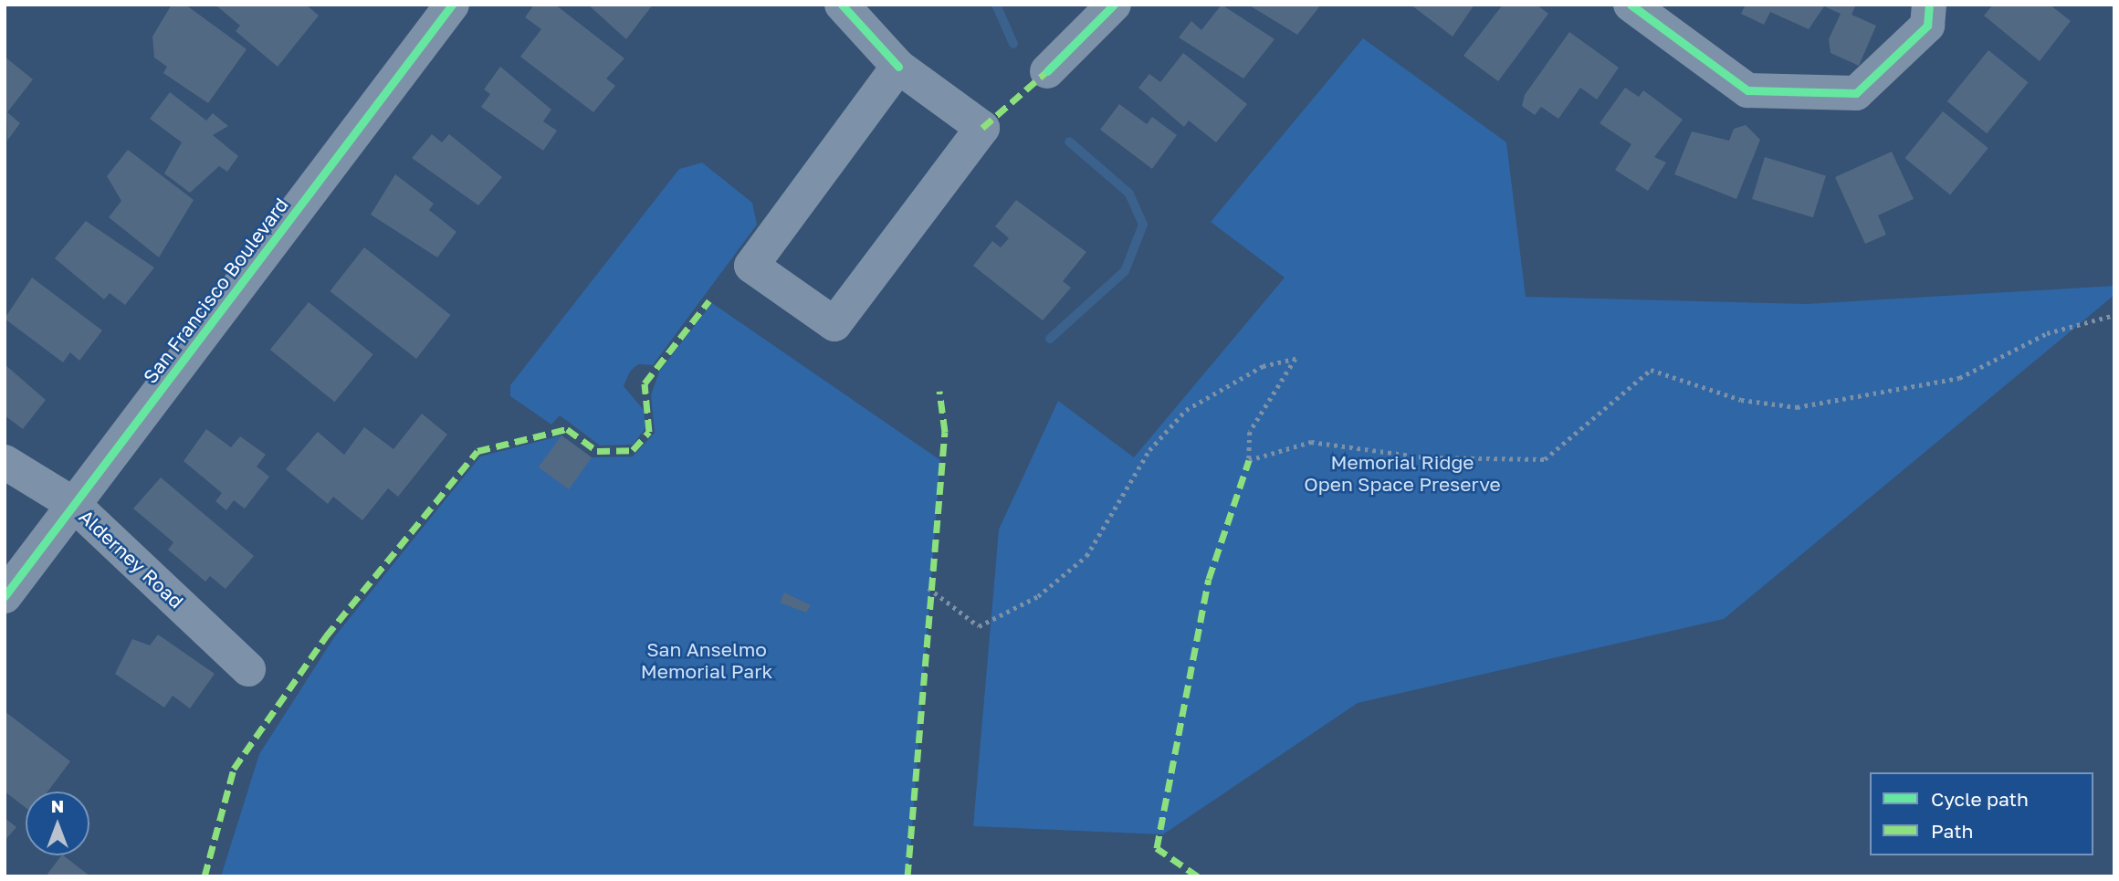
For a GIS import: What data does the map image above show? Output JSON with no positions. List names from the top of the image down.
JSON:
{
  "streets": {
    "street": ["San Francisco Boulevard", "Alderney Road"]
  },
  "crossings": [
    ["San Francisco Boulevard", "Alderney Road"]
  ],
  "parks": ["Memorial Ridge Open Space Preserve", "San Anselmo Memorial Park"],
  "legend": ["Cycle path", "Path"],
  "north": "top"
}
